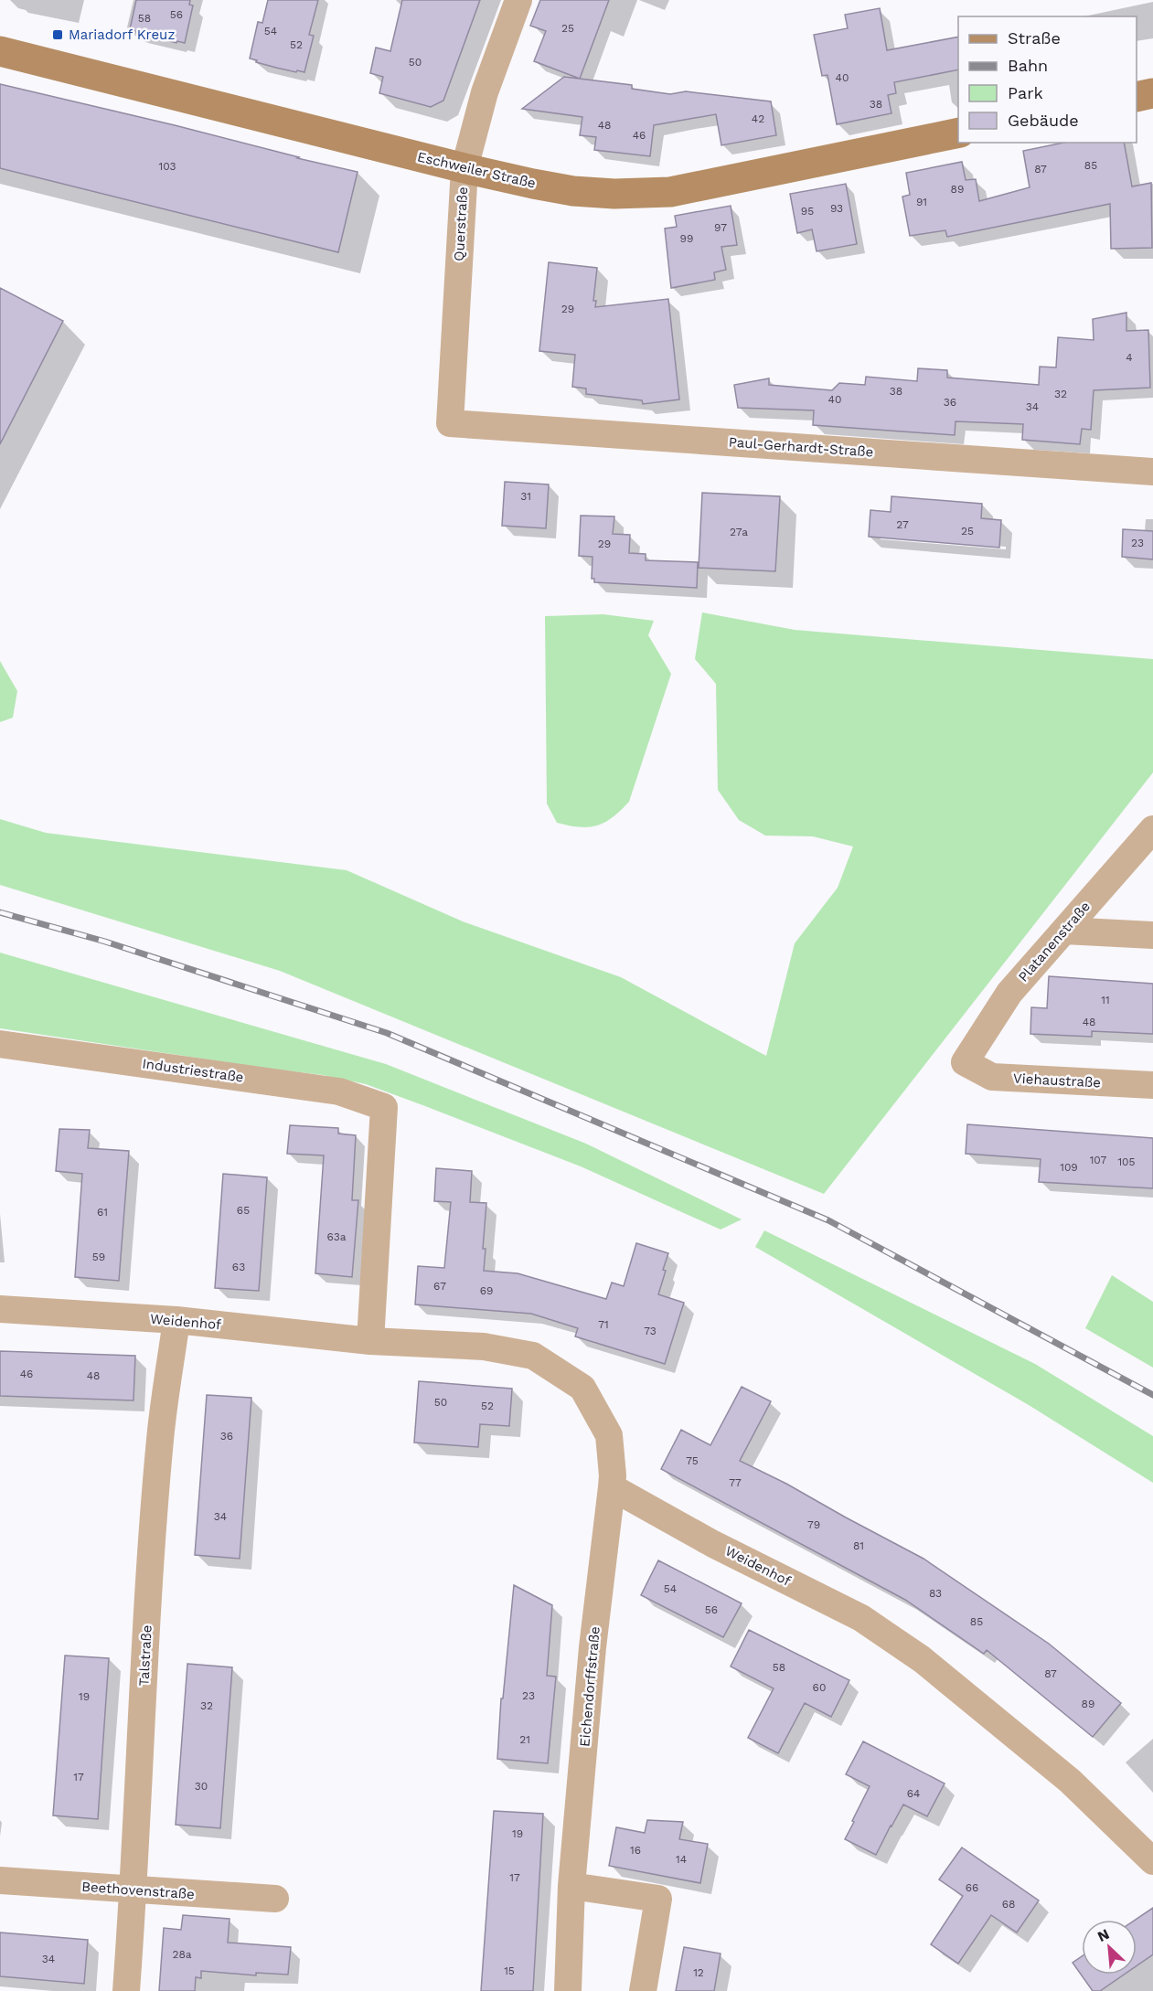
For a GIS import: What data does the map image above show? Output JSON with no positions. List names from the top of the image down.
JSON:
{
  "streets": {
    "street": [
      "Eschweiler Straße",
      "Querstraße",
      "Paul-Gerhardt-Straße",
      "Platanenstraße",
      "Industriestraße",
      "Viehaustraße",
      "Weidenhof",
      "Talstraße",
      "Eichendorffstraße",
      "Beethovenstraße"
    ]
  },
  "crossings": [
    ["Eschweiler Straße", "Querstraße"],
    ["Querstraße", "Paul-Gerhardt-Straße"],
    ["Platanenstraße", "Viehaustraße"],
    ["Industriestraße", "Weidenhof"],
    ["Weidenhof", "Talstraße"],
    ["Weidenhof", "Eichendorffstraße"],
    ["Talstraße", "Beethovenstraße"]
  ],
  "places": {
    "transit": ["Mariadorf Kreuz"]
  },
  "house_numbers": [
    "56",
    "58",
    "25",
    "54",
    "52",
    "50",
    "40",
    "38",
    "42",
    "48",
    "46",
    "85",
    "103",
    "87",
    "89",
    "91",
    "93",
    "95",
    "97",
    "99",
    "29",
    "4",
    "38",
    "32",
    "40",
    "36",
    "34",
    "31",
    "27",
    "25",
    "27a",
    "23",
    "29",
    "11",
    "48",
    "107",
    "105",
    "109",
    "65",
    "61",
    "63a",
    "59",
    "63",
    "67",
    "69",
    "71",
    "73",
    "46",
    "48",
    "50",
    "52",
    "36",
    "75",
    "77",
    "34",
    "79",
    "81",
    "54",
    "83",
    "56",
    "85",
    "58",
    "87",
    "60",
    "23",
    "19",
    "89",
    "32",
    "21",
    "17",
    "30",
    "64",
    "19",
    "16",
    "14",
    "17",
    "66",
    "68",
    "28a",
    "34",
    "15",
    "12"
  ],
  "legend": [
    "Straße",
    "Bahn",
    "Park",
    "Gebäude"
  ],
  "north": "top left"
}
